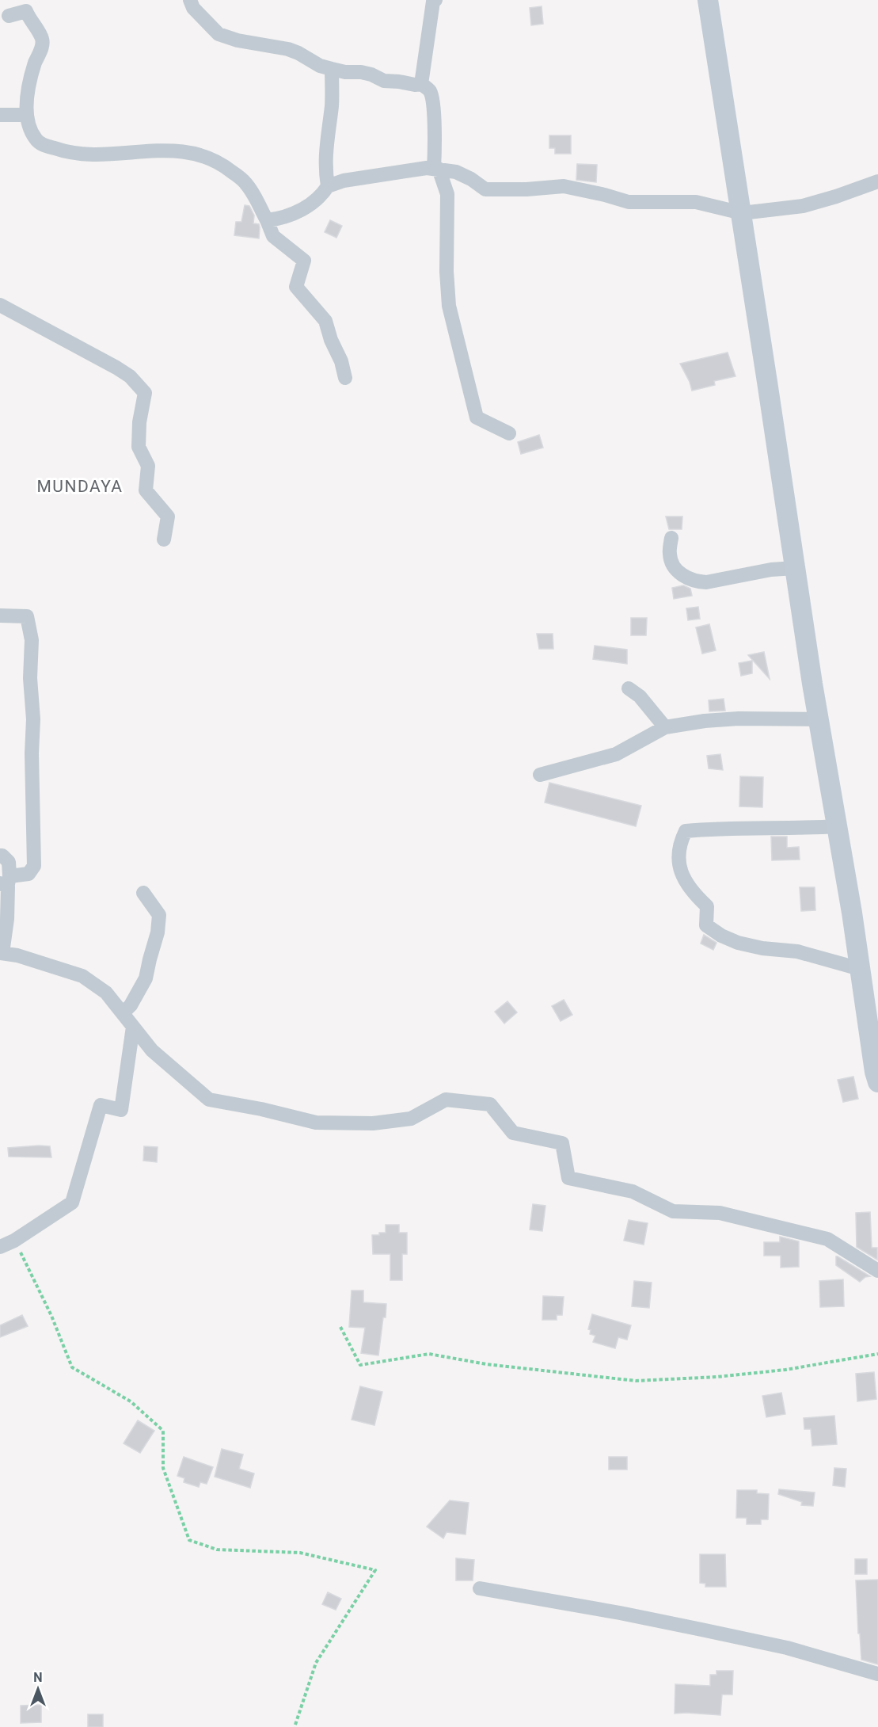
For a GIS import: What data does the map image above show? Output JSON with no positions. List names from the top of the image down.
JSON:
{
  "districts": ["MUNDAYA"],
  "north": "top"
}
